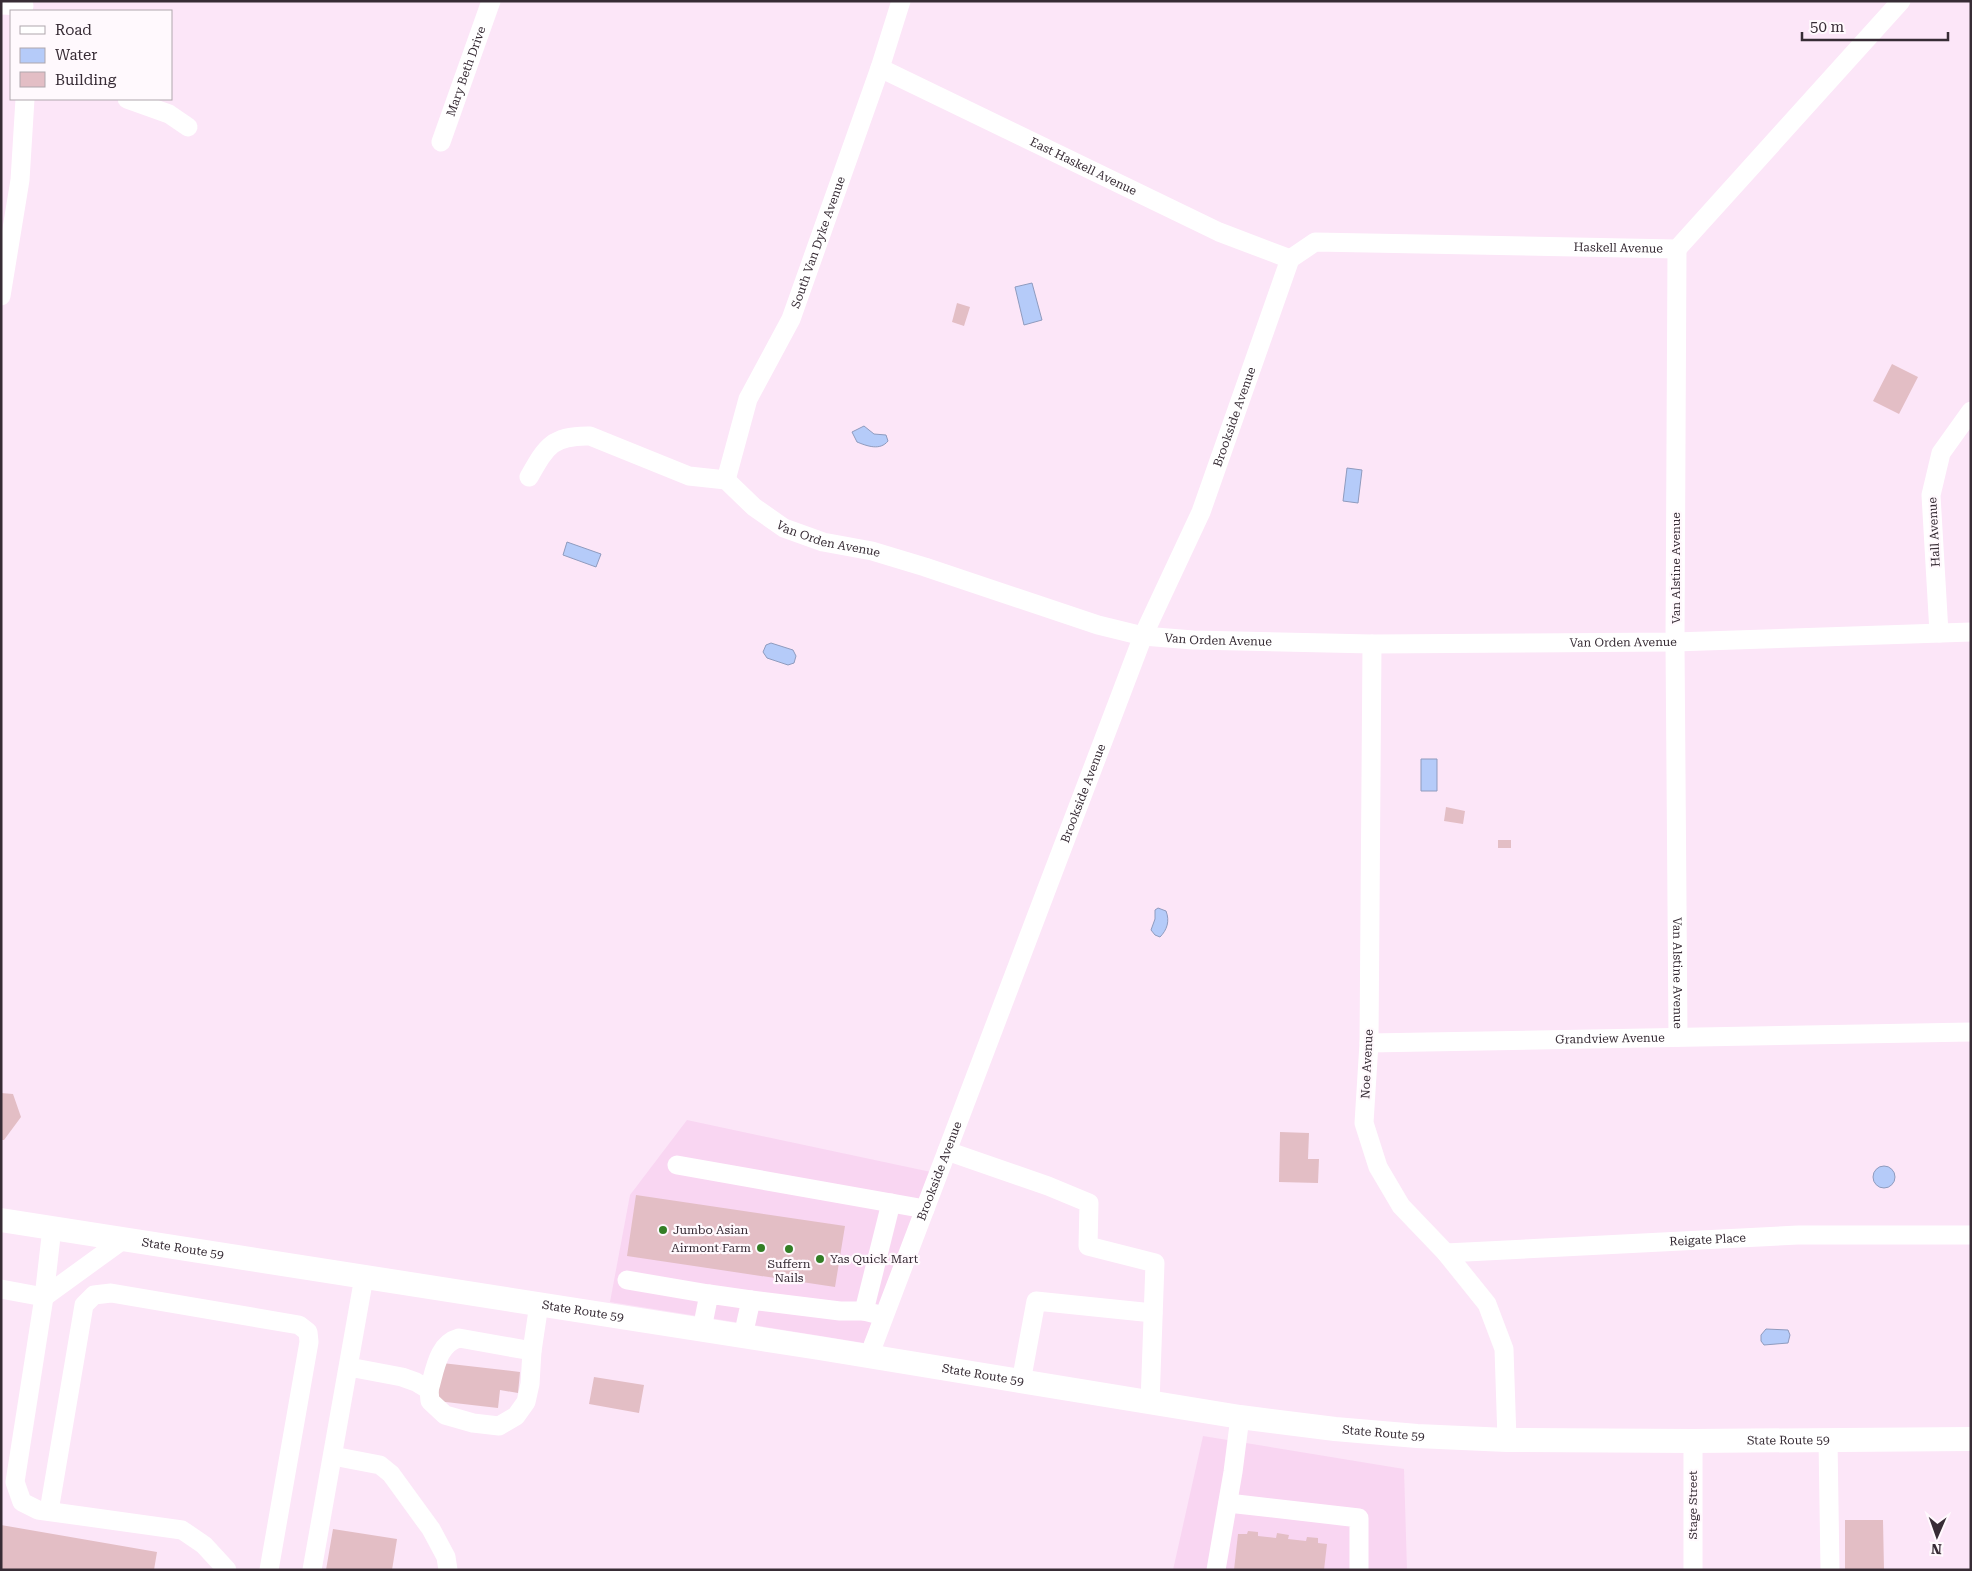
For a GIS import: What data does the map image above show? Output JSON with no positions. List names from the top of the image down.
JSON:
{
  "streets": {
    "main road": ["State Route 59"],
    "street": [
      "Mary Beth Drive",
      "East Haskell Avenue",
      "South Van Dyke Avenue",
      "Haskell Avenue",
      "Brookside Avenue",
      "Hall Avenue",
      "Van Orden Avenue",
      "Van Alstine Avenue",
      "Grandview Avenue",
      "Noe Avenue",
      "Reigate Place",
      "Stage Street"
    ]
  },
  "crossings": [
    ["East Haskell Avenue", "South Van Dyke Avenue"],
    ["East Haskell Avenue", "Haskell Avenue"],
    ["East Haskell Avenue", "Brookside Avenue"],
    ["South Van Dyke Avenue", "Van Orden Avenue"],
    ["Haskell Avenue", "Brookside Avenue"],
    ["Haskell Avenue", "Van Alstine Avenue"],
    ["Brookside Avenue", "Van Orden Avenue"],
    ["Brookside Avenue", "State Route 59"],
    ["Hall Avenue", "Van Orden Avenue"],
    ["Van Orden Avenue", "Van Alstine Avenue"],
    ["Van Orden Avenue", "Noe Avenue"],
    ["Van Alstine Avenue", "Grandview Avenue"],
    ["Grandview Avenue", "Noe Avenue"],
    ["Noe Avenue", "Reigate Place"],
    ["Noe Avenue", "State Route 59"],
    ["State Route 59", "Stage Street"]
  ],
  "places": [
    "Jumbo Asian",
    "Airmont Farm",
    "Suffern Nails",
    "Yas Quick Mart"
  ],
  "legend": ["Road", "Water", "Building"],
  "scale_bar": "50 m",
  "north": "bottom"
}
